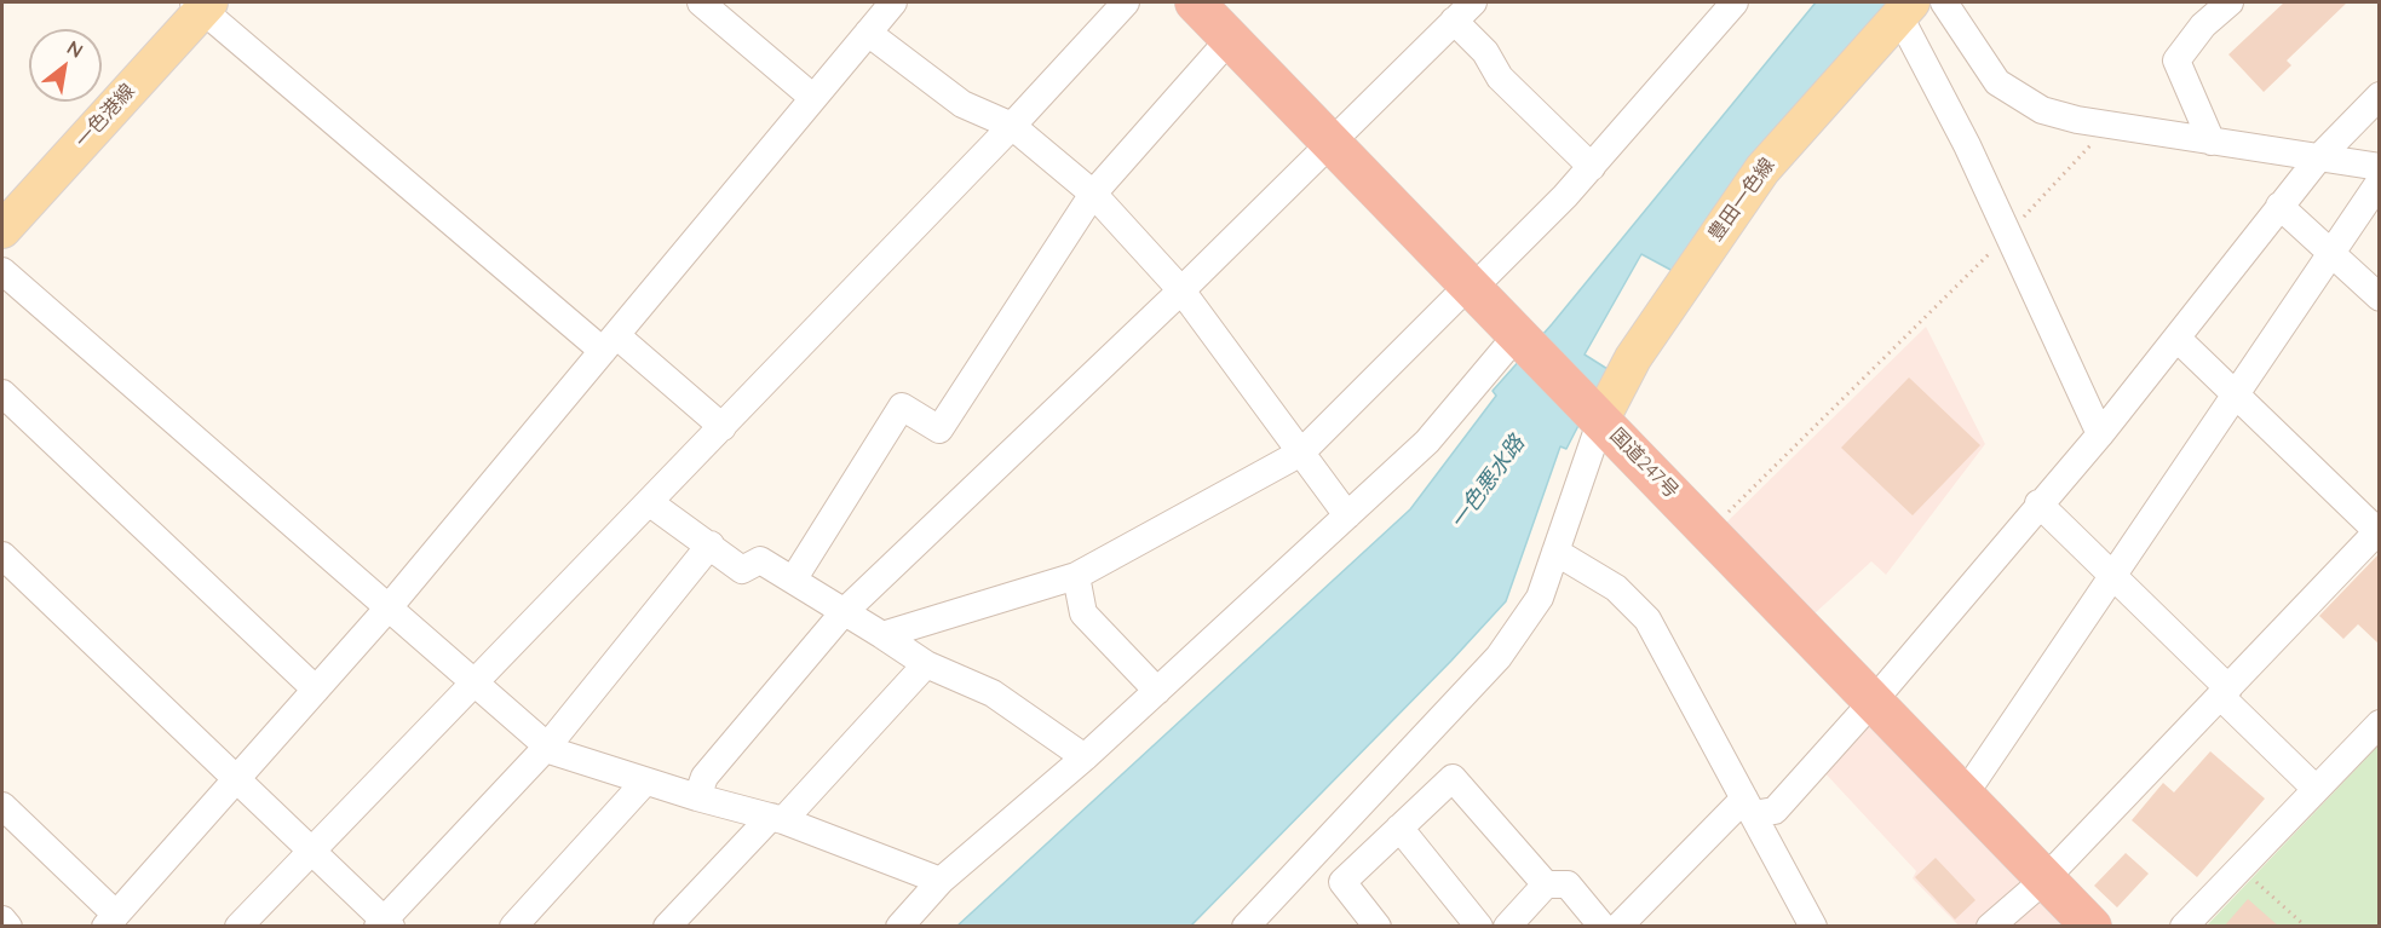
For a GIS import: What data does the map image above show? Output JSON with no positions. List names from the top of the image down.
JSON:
{
  "streets": {
    "highway": ["国道247号"],
    "main road": ["一色港線", "豊田一色線"]
  },
  "crossings": [
    ["豊田一色線", "国道247号"]
  ],
  "water": ["一色悪水路"],
  "north": "top right"
}
